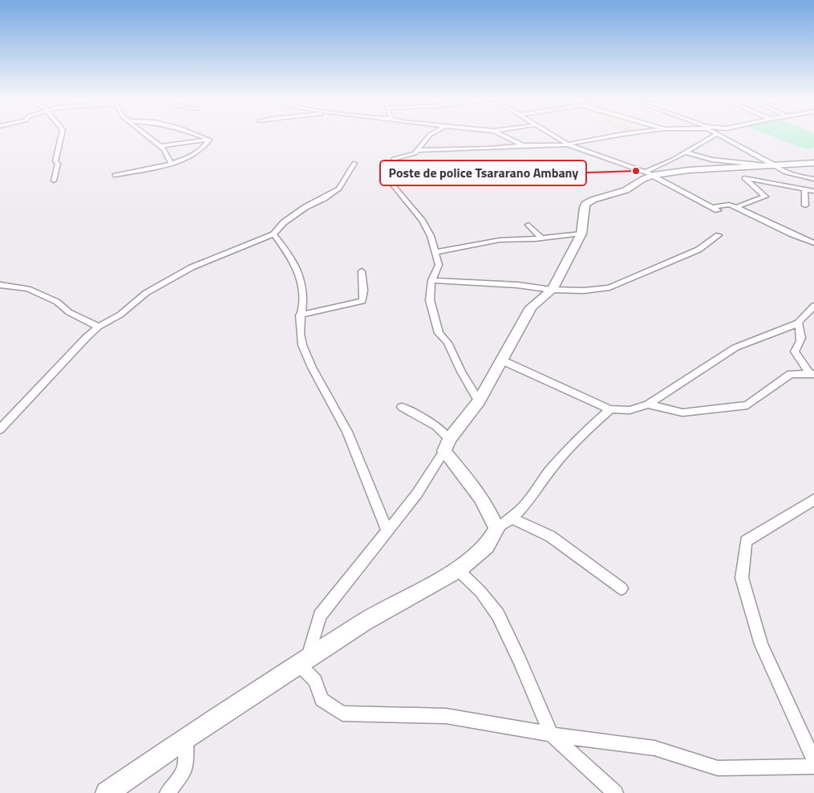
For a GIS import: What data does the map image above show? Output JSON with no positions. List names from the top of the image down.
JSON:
{
  "places": ["Poste de police Tsararano Ambany"]
}
